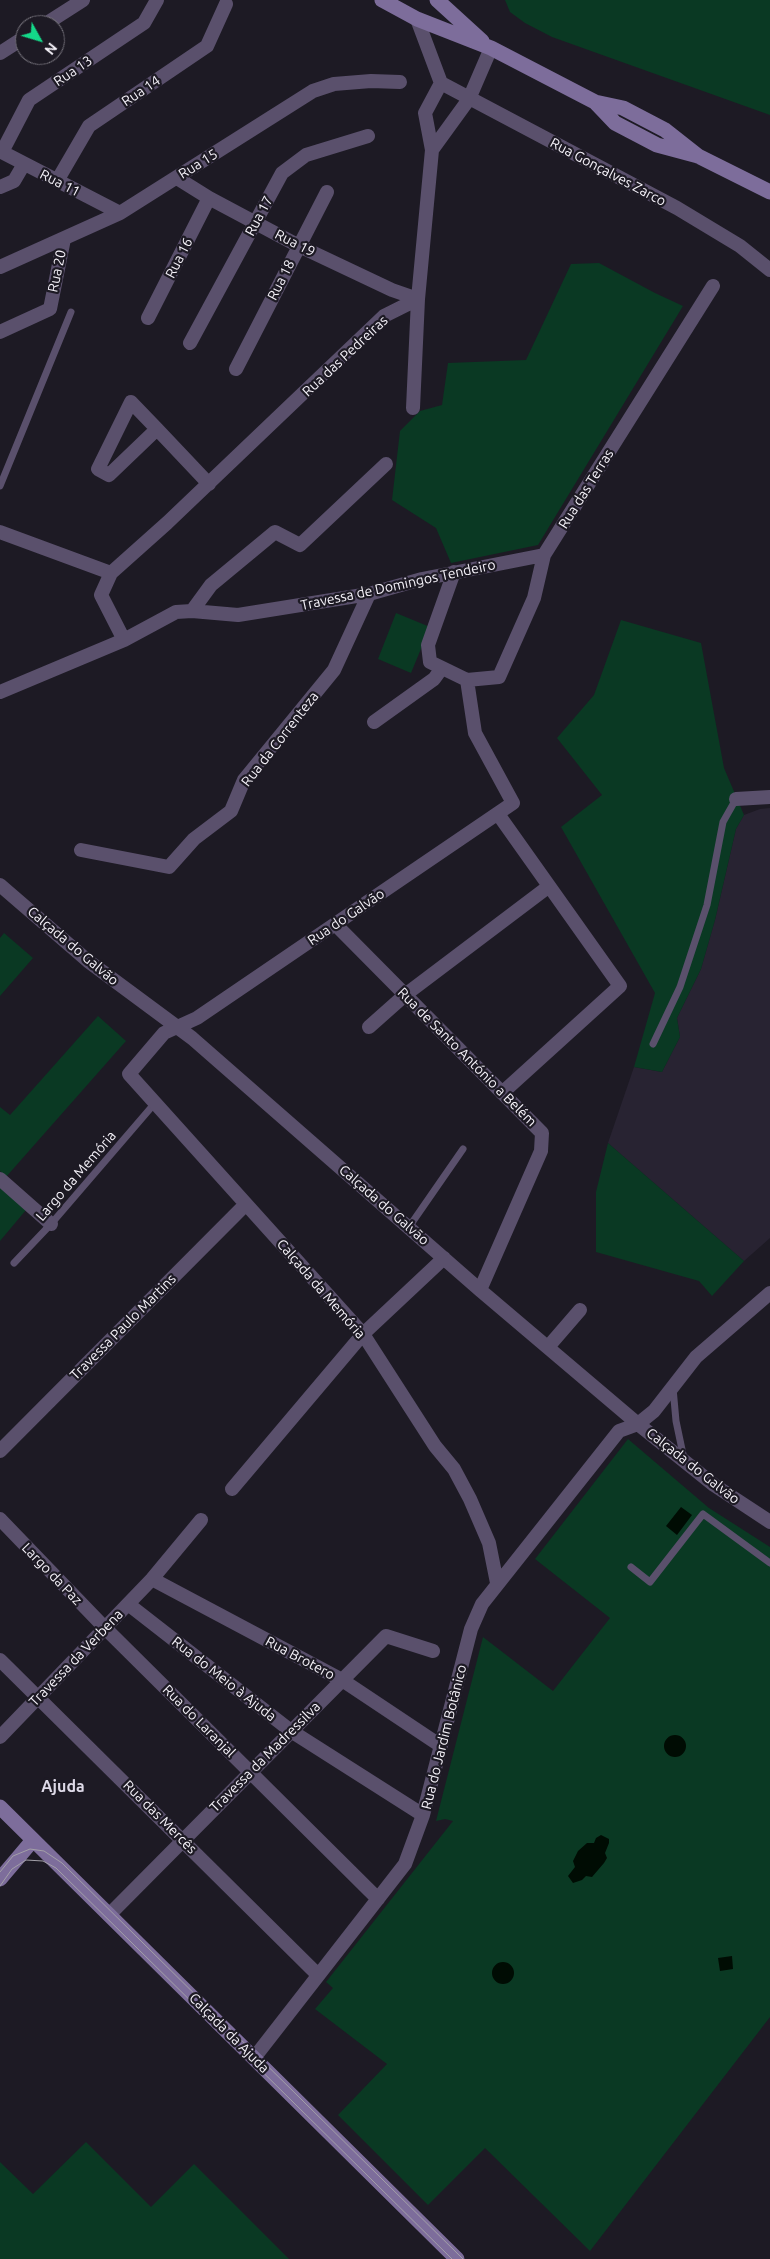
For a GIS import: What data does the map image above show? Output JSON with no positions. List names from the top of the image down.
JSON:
{
  "streets": {
    "street": [
      "Rua 13",
      "Rua 14",
      "Rua 15",
      "Rua Gonçalves Zarco",
      "Rua 11",
      "Rua 17",
      "Rua 19",
      "Rua 16",
      "Rua 20",
      "Rua 18",
      "Rua das Pedreiras",
      "Rua das Terras",
      "Travessa de Domingos Tendeiro",
      "Rua da Correnteza",
      "Rua do Galvão",
      "Calçada do Galvão",
      "Rua de Santo António a Belém",
      "Calçada da Memória",
      "Travessa Paulo Martins",
      "Largo da Paz",
      "Travessa da Verbena",
      "Rua Brotero",
      "Rua do Meio à Ajuda",
      "Rua do Laranjal",
      "Rua do Jardim Botânico",
      "Travessa da Madressilva",
      "Rua das Mercês",
      "Calçada da Ajuda"
    ],
    "lane": ["Largo da Memória"]
  },
  "crossings": [
    ["Rua 13", "Rua 11"],
    ["Rua 14", "Rua 11"],
    ["Rua 15", "Rua 11"],
    ["Rua 15", "Rua 19"],
    ["Rua 15", "Rua 20"],
    ["Rua 17", "Rua 19"],
    ["Rua 19", "Rua 16"],
    ["Rua 19", "Rua 18"],
    ["Rua 19", "Rua das Pedreiras"],
    ["Rua das Terras", "Travessa de Domingos Tendeiro"],
    ["Rua das Terras", "Rua do Galvão"],
    ["Travessa de Domingos Tendeiro", "Rua da Correnteza"],
    ["Rua do Galvão", "Calçada do Galvão"],
    ["Rua do Galvão", "Rua de Santo António a Belém"],
    ["Rua do Galvão", "Calçada da Memória"],
    ["Calçada do Galvão", "Rua de Santo António a Belém"],
    ["Calçada do Galvão", "Rua do Jardim Botânico"],
    ["Largo da Memória", "Calçada da Memória"],
    ["Calçada da Memória", "Travessa Paulo Martins"],
    ["Calçada da Memória", "Rua do Jardim Botânico"],
    ["Largo da Paz", "Travessa da Verbena"],
    ["Largo da Paz", "Rua do Laranjal"],
    ["Travessa da Verbena", "Rua Brotero"],
    ["Travessa da Verbena", "Rua do Meio à Ajuda"],
    ["Travessa da Verbena", "Rua do Laranjal"],
    ["Travessa da Verbena", "Rua das Mercês"],
    ["Rua Brotero", "Rua do Jardim Botânico"],
    ["Rua Brotero", "Travessa da Madressilva"],
    ["Rua do Meio à Ajuda", "Rua do Jardim Botânico"],
    ["Rua do Meio à Ajuda", "Travessa da Madressilva"],
    ["Rua do Laranjal", "Rua do Jardim Botânico"],
    ["Rua do Laranjal", "Travessa da Madressilva"],
    ["Rua do Jardim Botânico", "Rua das Mercês"],
    ["Rua do Jardim Botânico", "Calçada da Ajuda"],
    ["Travessa da Madressilva", "Rua das Mercês"],
    ["Travessa da Madressilva", "Calçada da Ajuda"]
  ],
  "districts": ["Ajuda"],
  "north": "bottom right"
}
